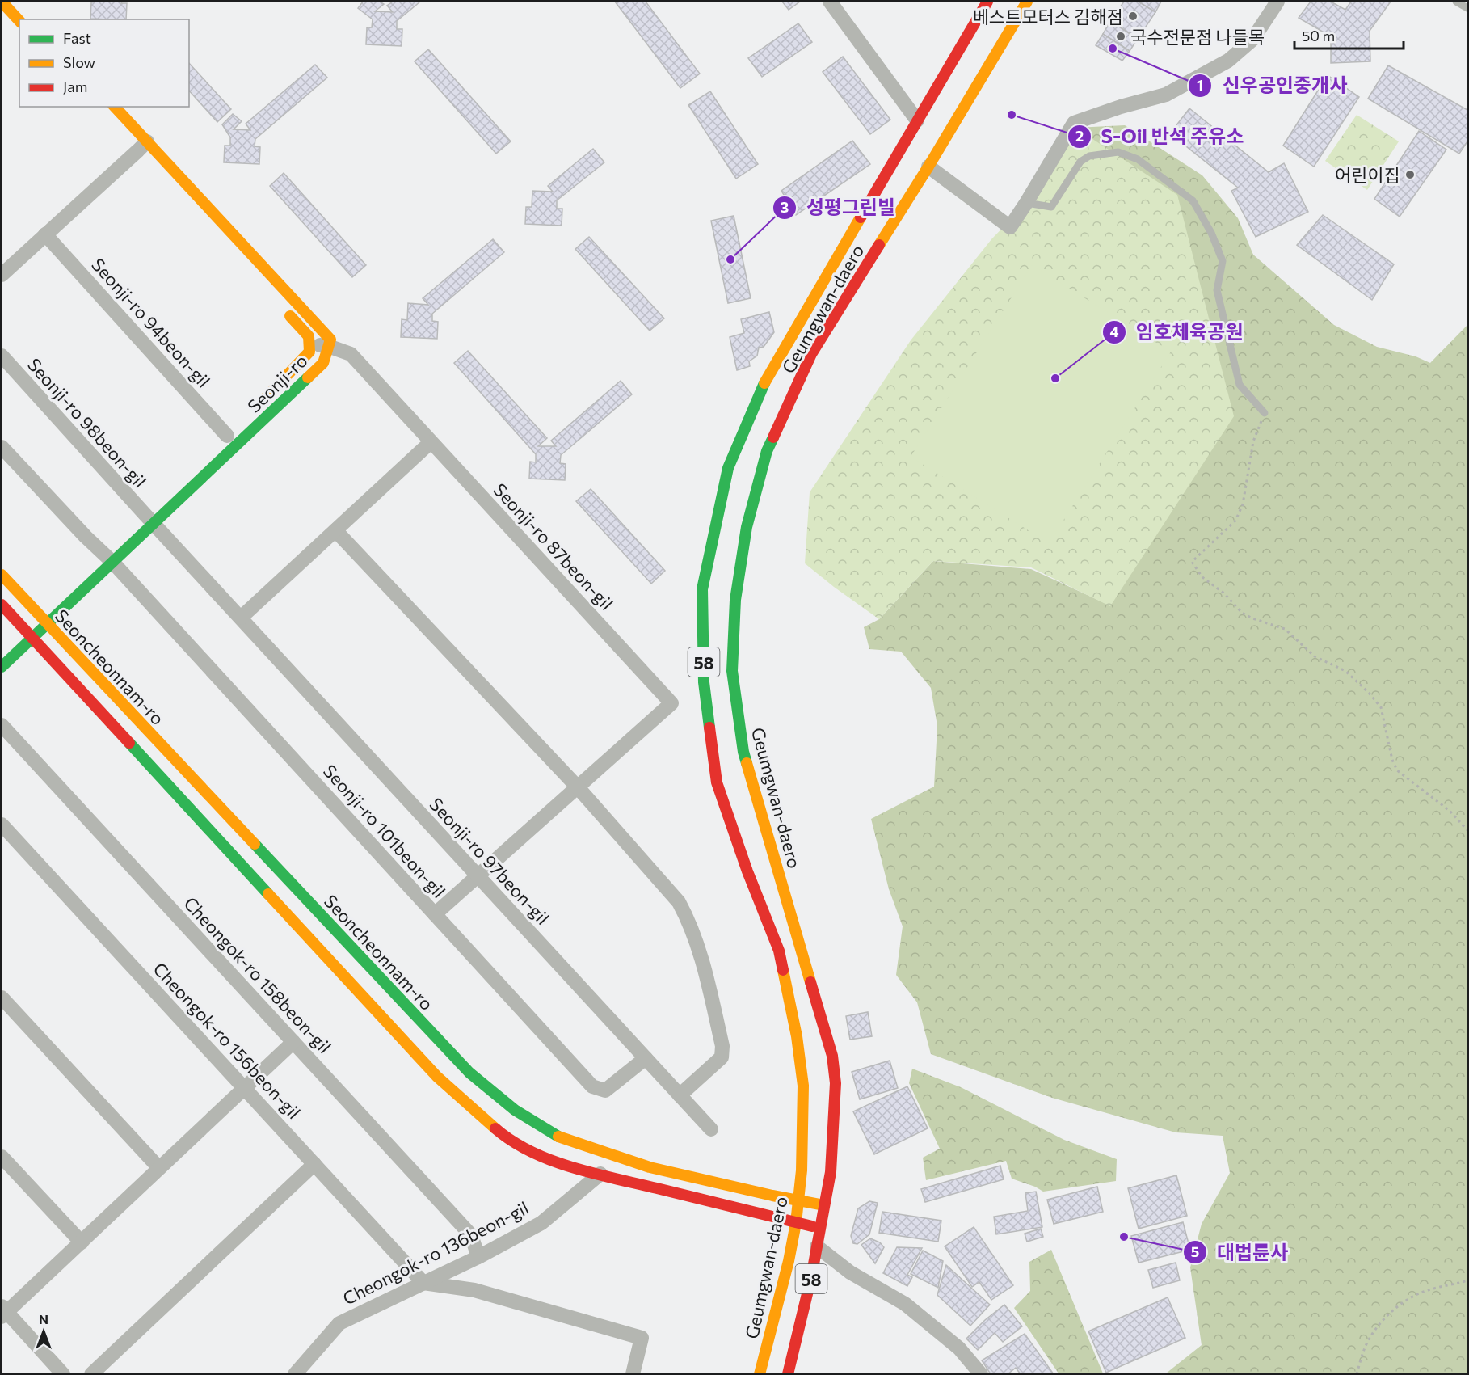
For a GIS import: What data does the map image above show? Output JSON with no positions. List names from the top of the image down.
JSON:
{
  "streets": {
    "main road": [
      "Geumgwan-daero",
      "Seonji-ro",
      "58",
      "Seoncheonnam-ro"
    ],
    "street": [
      "Seonji-ro 94beon-gil",
      "Seonji-ro 98beon-gil",
      "Seonji-ro 87beon-gil",
      "Seonji-ro 101beon-gil",
      "Seonji-ro 97beon-gil",
      "Cheongok-ro 158beon-gil",
      "Cheongok-ro 156beon-gil",
      "Cheongok-ro 136beon-gil"
    ]
  },
  "crossings": [
    ["Geumgwan-daero", "Seoncheonnam-ro"],
    ["Seonji-ro", "Seonji-ro 98beon-gil"],
    ["Seonji-ro", "Seonji-ro 87beon-gil"],
    ["Seonji-ro", "Seoncheonnam-ro"],
    ["Seonji-ro", "Seonji-ro 101beon-gil"],
    ["Seonji-ro", "Seonji-ro 97beon-gil"],
    ["Seonji-ro 98beon-gil", "Seonji-ro 97beon-gil"],
    ["Seonji-ro 87beon-gil", "Seonji-ro 101beon-gil"],
    ["Seonji-ro 87beon-gil", "Seonji-ro 97beon-gil"],
    ["Seoncheonnam-ro", "Cheongok-ro 136beon-gil"],
    ["Seonji-ro 101beon-gil", "Seonji-ro 97beon-gil"],
    ["Cheongok-ro 158beon-gil", "Cheongok-ro 136beon-gil"],
    ["Cheongok-ro 156beon-gil", "Cheongok-ro 136beon-gil"]
  ],
  "places": [
    "베스트모터스 김해점",
    "국수전문점 나들목",
    "신우공인중개사",
    "S-Oil 반석 주유소",
    "어린이집",
    "성평그린빌",
    "임호체육공원",
    "대법륜사"
  ],
  "legend": ["Fast", "Slow", "Jam"],
  "scale_bar": "50 m",
  "north": "top"
}
